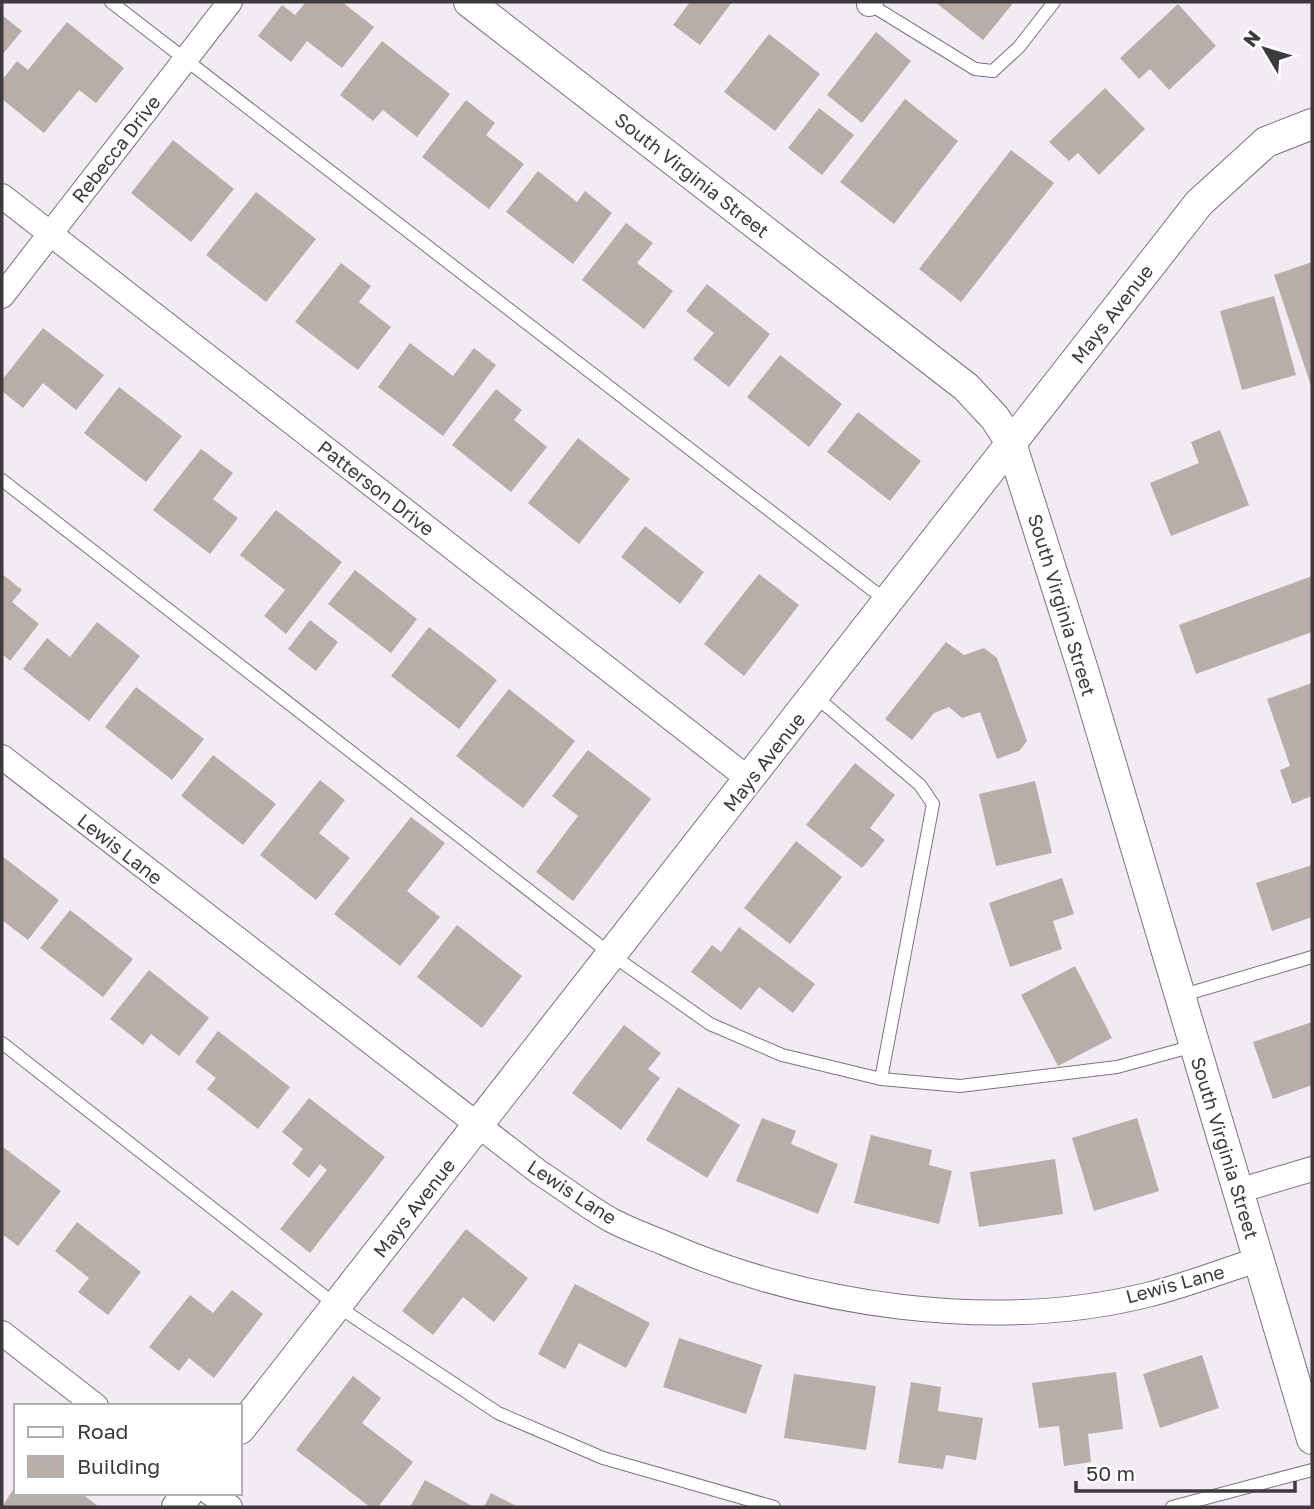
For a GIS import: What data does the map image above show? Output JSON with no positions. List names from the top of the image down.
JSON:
{
  "streets": {
    "street": [
      "Rebecca Drive",
      "South Virginia Street",
      "Mays Avenue",
      "Patterson Drive",
      "Lewis Lane"
    ]
  },
  "crossings": [
    ["Rebecca Drive", "Patterson Drive"],
    ["South Virginia Street", "Mays Avenue"],
    ["South Virginia Street", "Lewis Lane"],
    ["Mays Avenue", "Patterson Drive"],
    ["Mays Avenue", "Lewis Lane"]
  ],
  "legend": ["Road", "Building"],
  "scale_bar": "50 m",
  "north": "top left"
}
